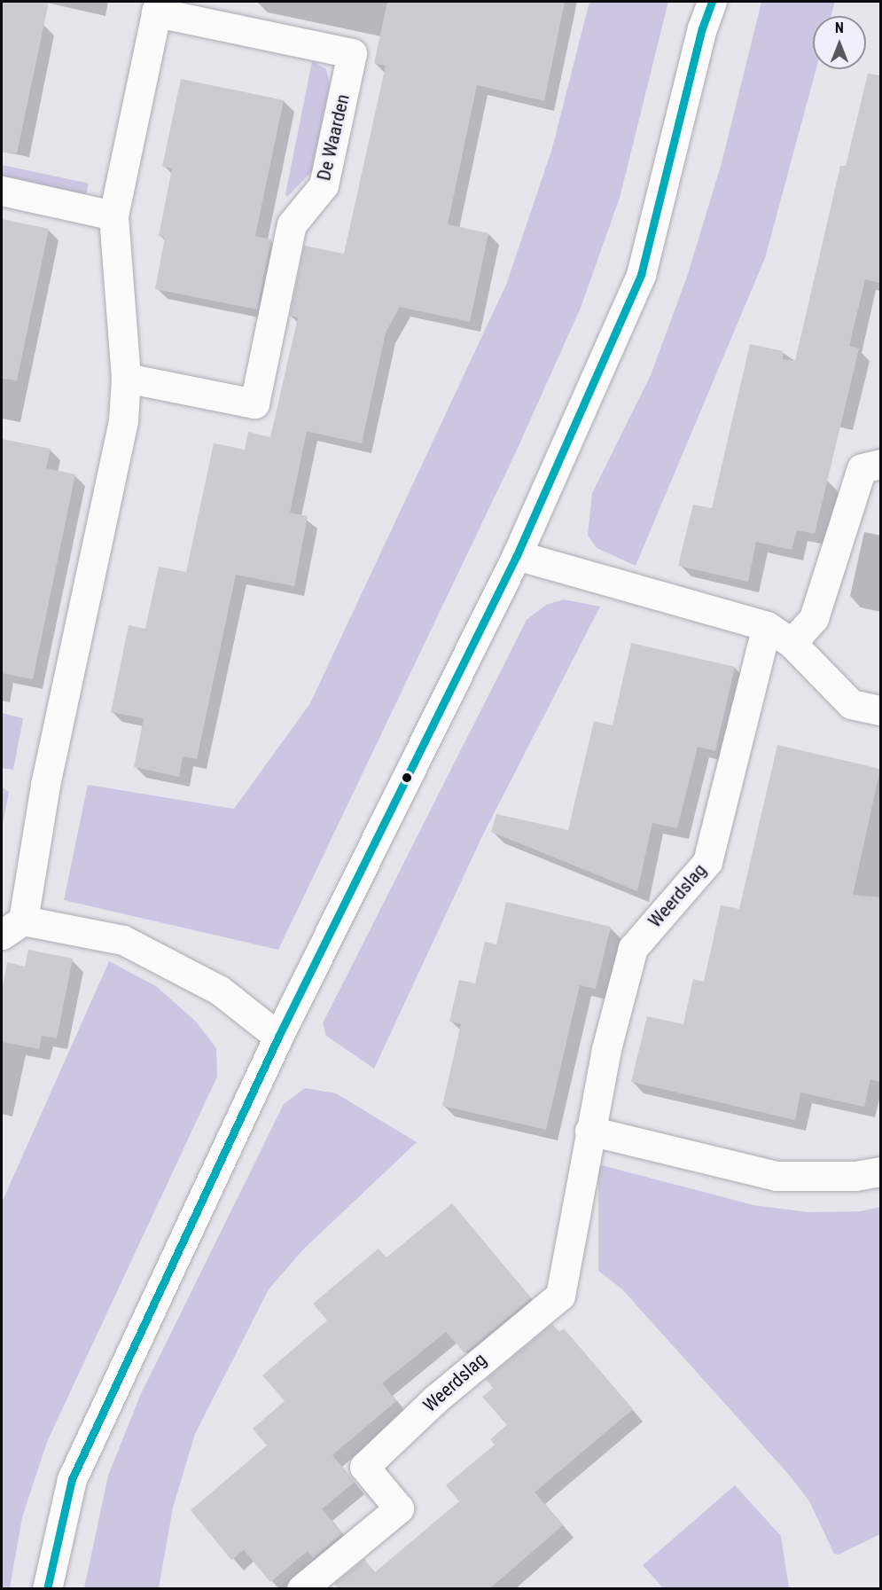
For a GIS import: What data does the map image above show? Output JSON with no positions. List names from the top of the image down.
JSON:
{
  "streets": {
    "street": ["De Waarden", "Weerdslag"]
  },
  "north": "top"
}
